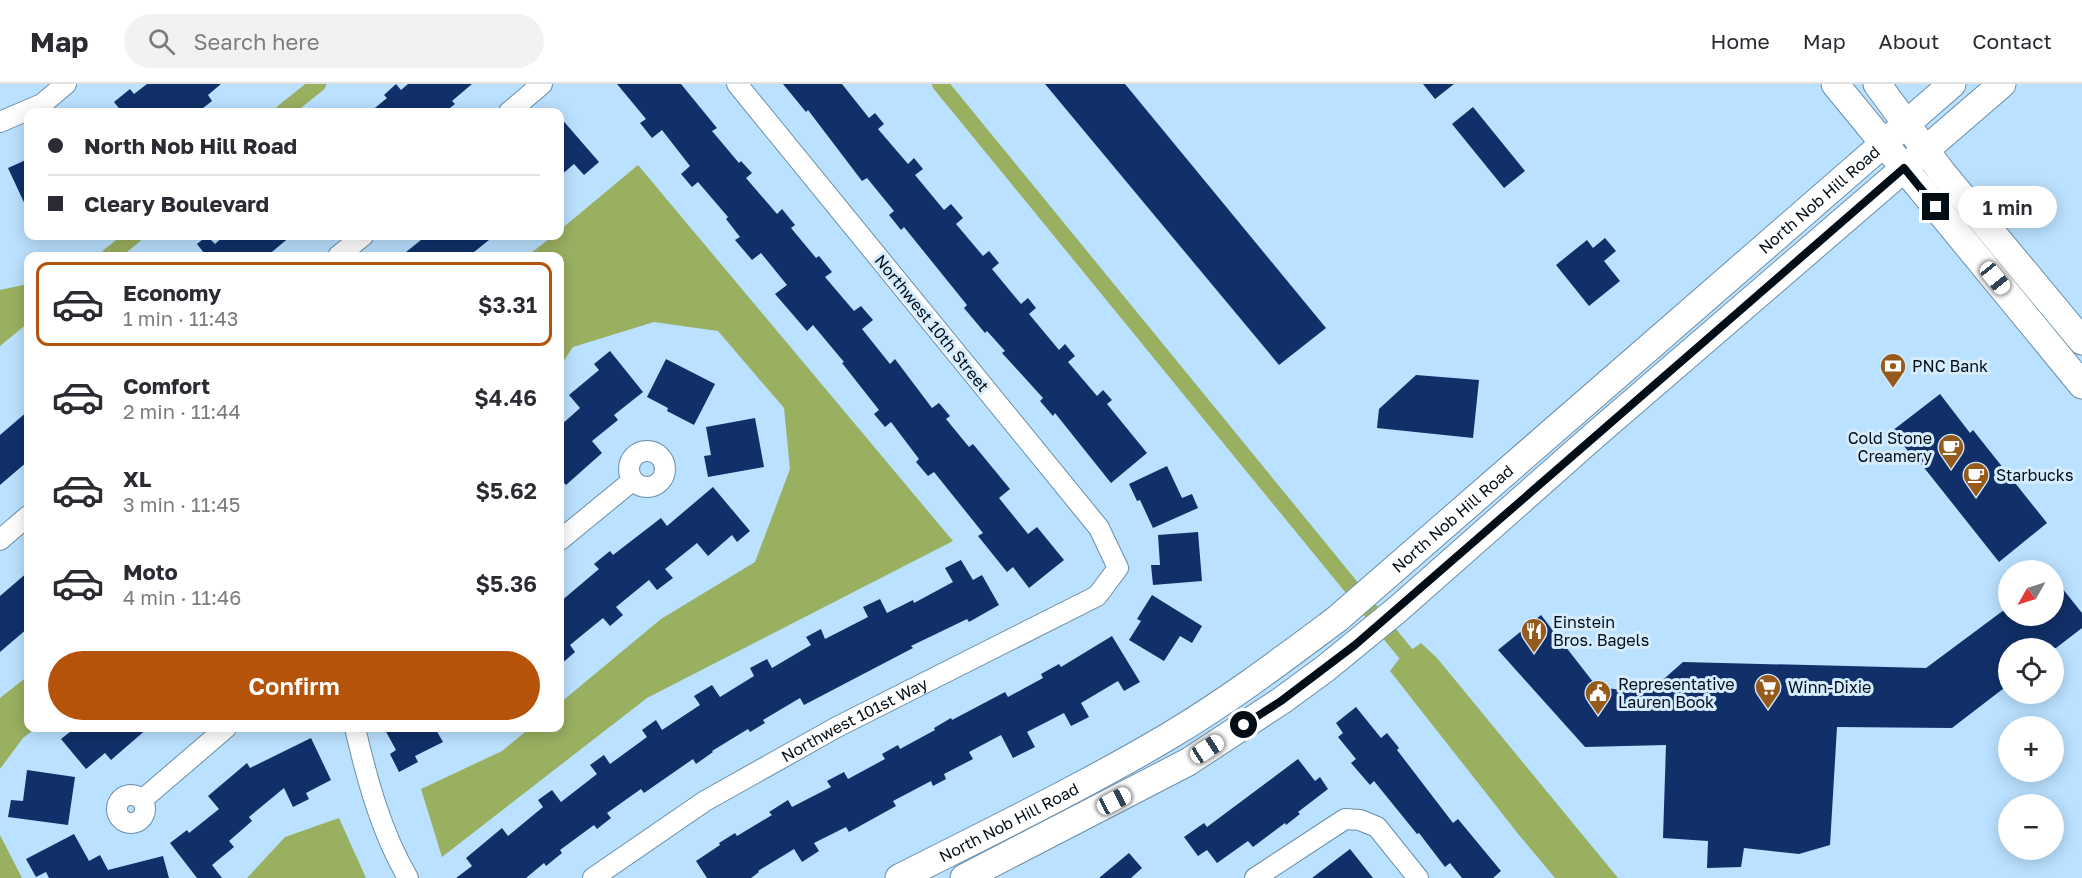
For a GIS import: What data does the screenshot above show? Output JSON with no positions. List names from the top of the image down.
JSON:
{
  "streets": {
    "main road": ["North Nob Hill Road"],
    "street": ["Northwest 10th Street", "Northwest 101st Way"]
  },
  "crossings": [
    ["Northwest 10th Street", "Northwest 101st Way"]
  ],
  "places": {
    "bank": ["PNC Bank"],
    "cafe": ["Cold Stone Creamery", "Starbucks"],
    "restaurant": ["Einstein Bros. Bagels"],
    "supermarket": ["Winn-Dixie"],
    "public building": ["Representative Lauren Book"]
  },
  "north": "bottom left",
  "page": {
    "header": "Map",
    "search": "Search here",
    "nav": [
      "Home",
      "Map",
      "About",
      "Contact"
    ],
    "banner": ["North Nob Hill Road", "Cleary Boulevard"],
    "bubble": "1 min",
    "list": [
      {
        "name": "Economy",
        "note": "1 min · 11:43",
        "value": "$3.31"
      },
      {
        "name": "Comfort",
        "note": "2 min · 11:44",
        "value": "$4.46"
      },
      {
        "name": "XL",
        "note": "3 min · 11:45",
        "value": "$5.62"
      },
      {
        "name": "Moto",
        "note": "4 min · 11:46",
        "value": "$5.36"
      }
    ],
    "map_buttons": ["+", "−"],
    "buttons": "Confirm"
  }
}
